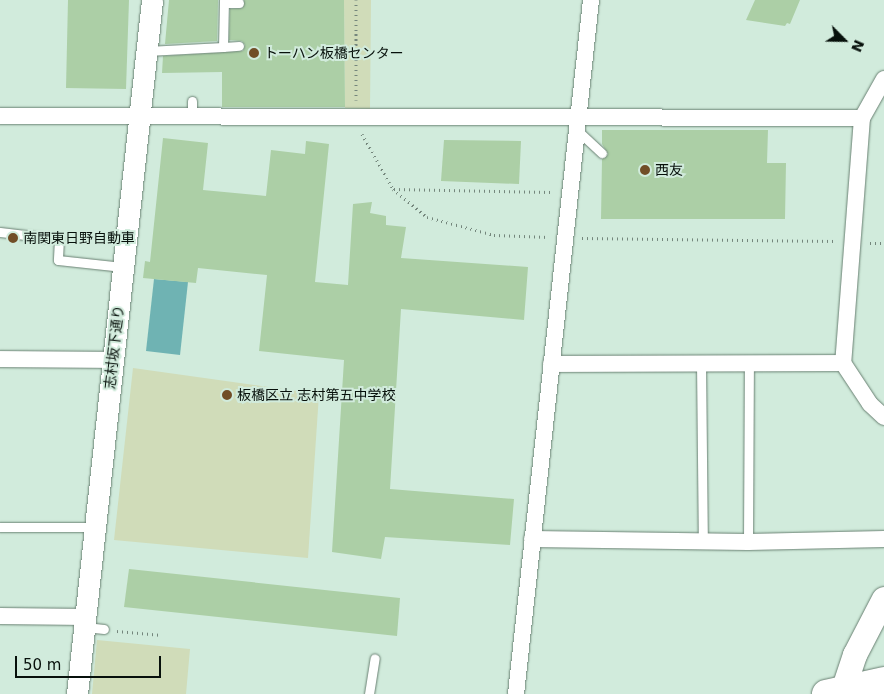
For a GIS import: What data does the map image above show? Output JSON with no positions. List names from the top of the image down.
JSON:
{
  "streets": {
    "street": ["志村坂下通り"]
  },
  "places": [
    "トーハン板橋センター",
    "西友",
    "南関東日野自動車",
    "板橋区立 志村第五中学校"
  ],
  "scale_bar": "50 m",
  "north": "bottom right"
}
